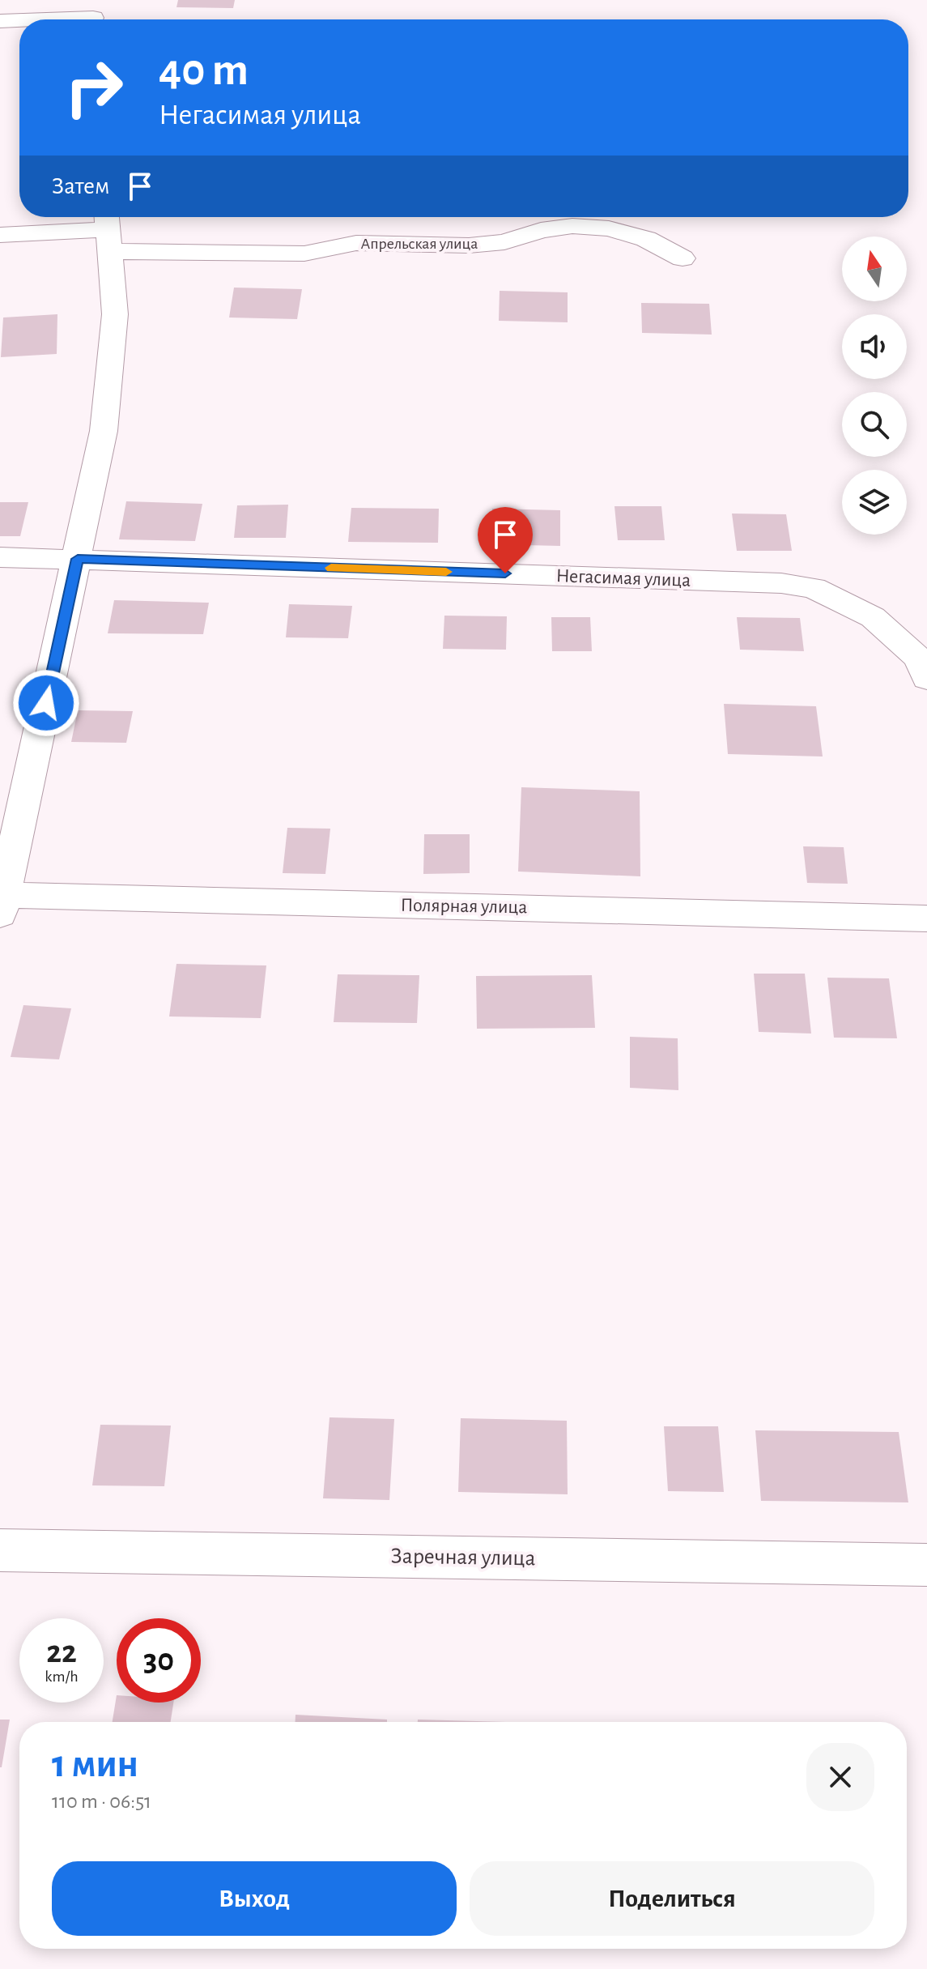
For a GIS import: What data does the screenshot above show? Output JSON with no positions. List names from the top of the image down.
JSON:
{
  "streets": {
    "street": [
      "Апрельская улица",
      "Негасимая улица",
      "Полярная улица",
      "Заречная улица"
    ]
  },
  "north": "top",
  "page": {
    "turn": ["40 m", "Негасимая улица"],
    "then": "Затем",
    "speed": "22 km/h",
    "limit": "30",
    "heading": ["1 мин", "110 m · 06:51"],
    "buttons": ["Выход", "Поделиться"]
  }
}
